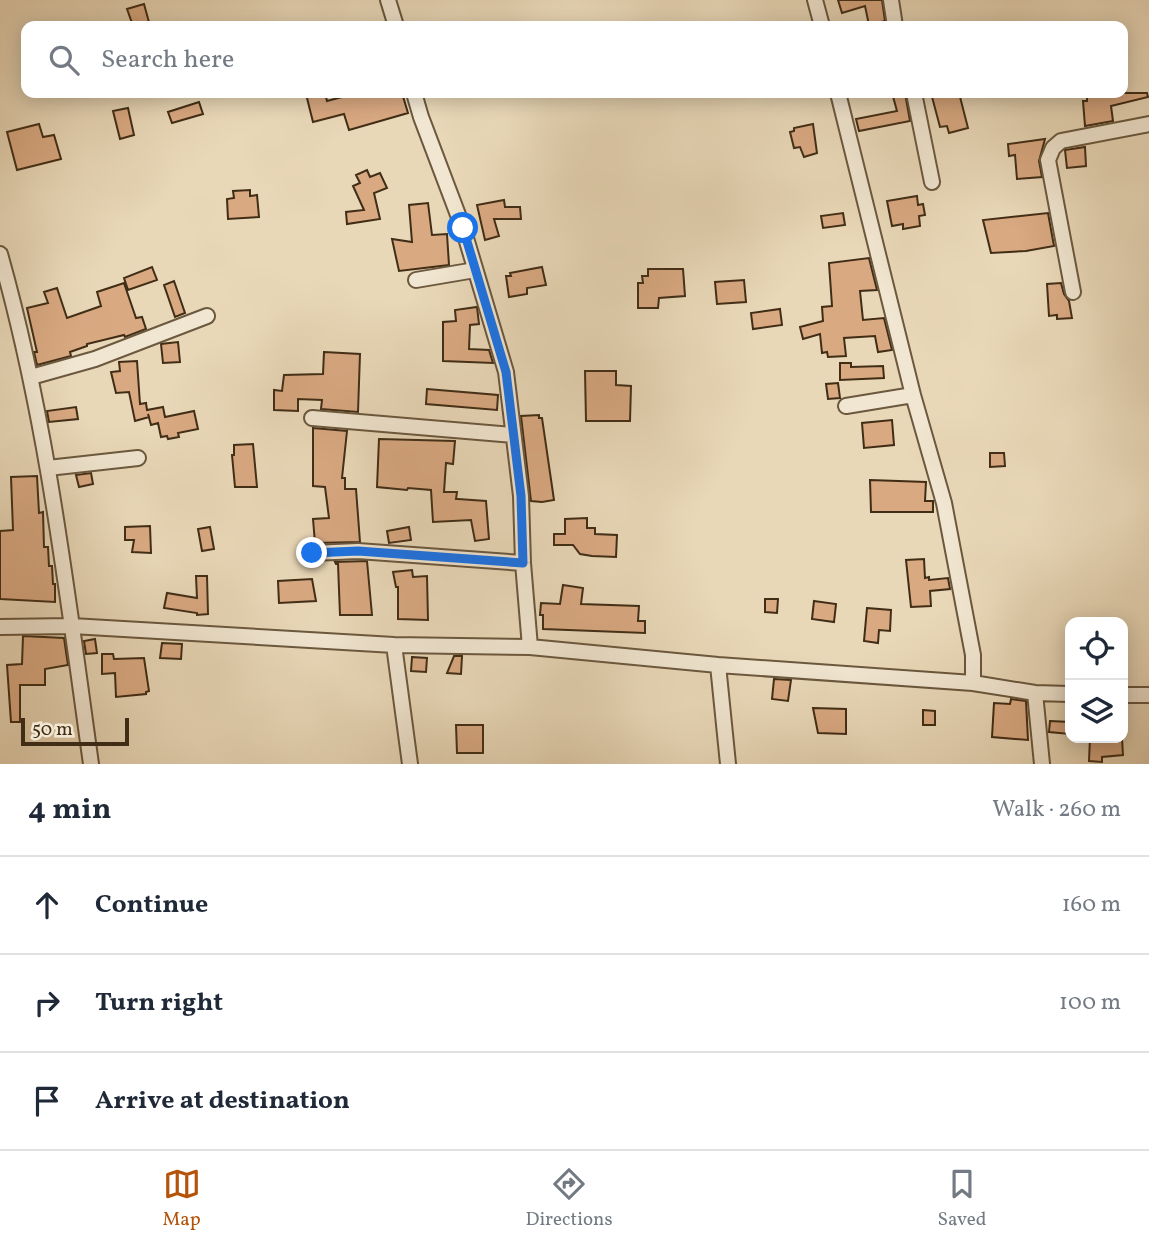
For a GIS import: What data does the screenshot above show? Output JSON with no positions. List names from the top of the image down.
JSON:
{
  "scale_bar": "50 m",
  "page": {
    "search": "Search here",
    "scale": "50 m",
    "heading": ["4 min", "Walk · 260 m"],
    "list": [
      ["Continue", "160 m"],
      ["Turn right", "100 m"],
      "Arrive at destination"
    ],
    "nav": ["Map", "Directions", "Saved"]
  }
}
